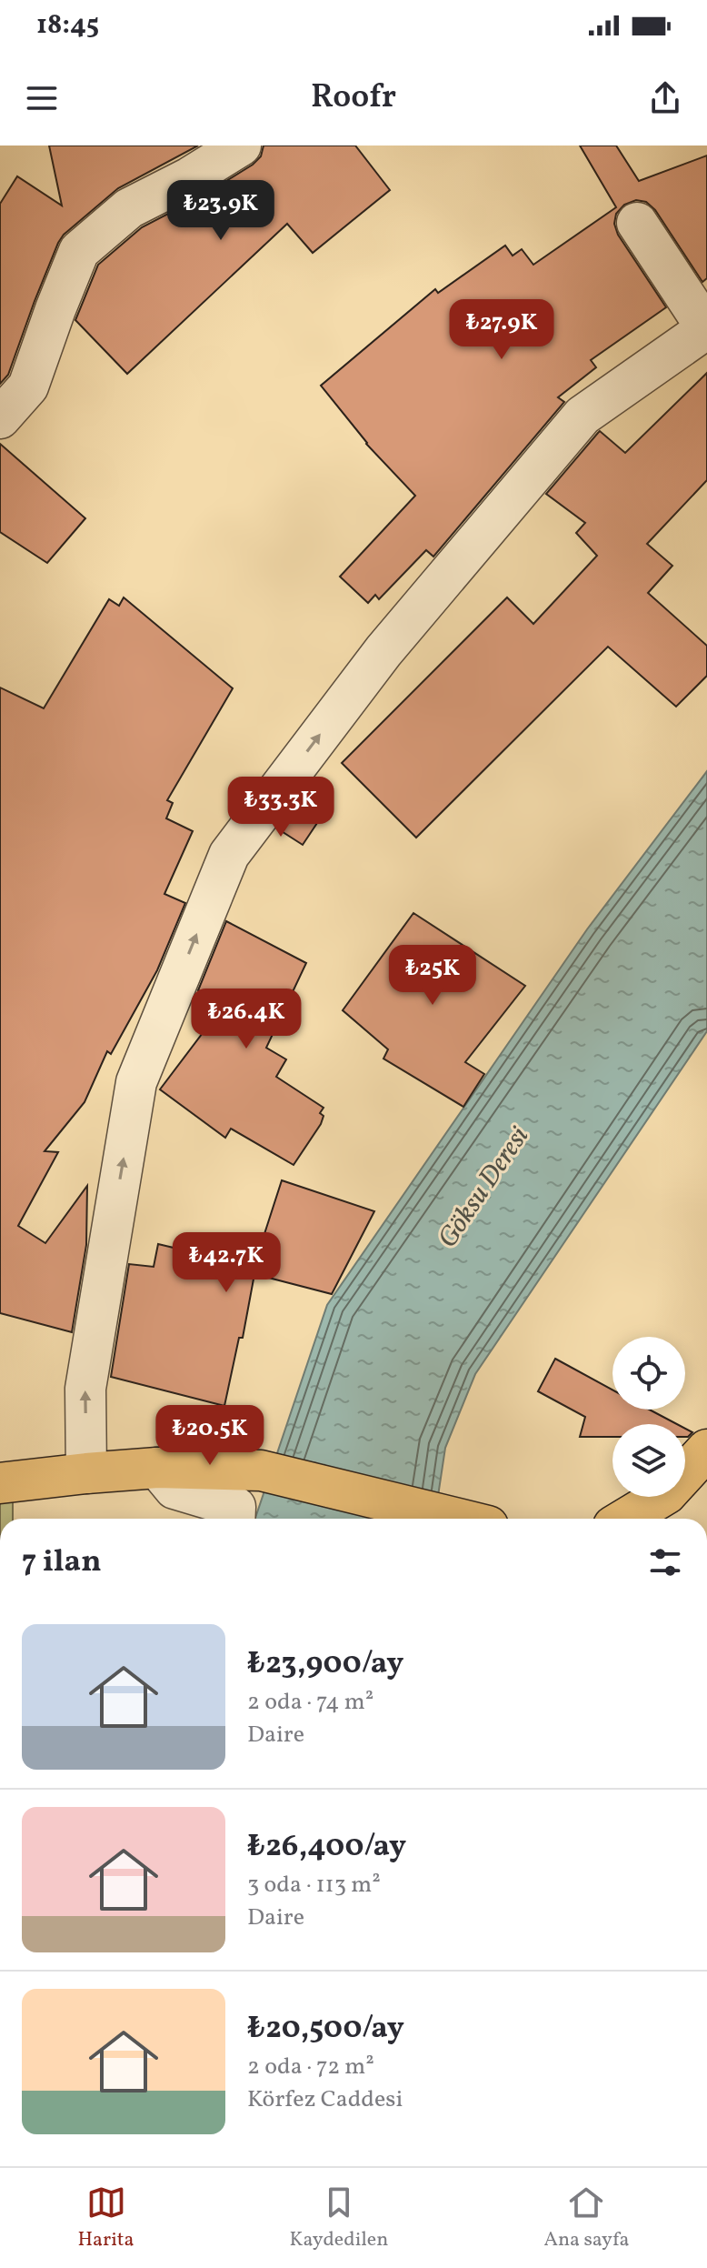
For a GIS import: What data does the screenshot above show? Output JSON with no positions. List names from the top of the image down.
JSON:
{
  "water": ["Göksu Deresi"],
  "page": {
    "status": "18:45",
    "header": "Roofr",
    "price": [
      "₺23.9K",
      "₺27.9K",
      "₺33.3K",
      "₺25K",
      "₺26.4K",
      "₺42.7K",
      "₺20.5K"
    ],
    "heading": "7 ilan",
    "list": [
      {
        "name": "₺23,900/ay",
        "note": "2 oda · 74 m² · Daire"
      },
      {
        "name": "₺26,400/ay",
        "note": "3 oda · 113 m² · Daire"
      },
      {
        "name": "₺20,500/ay",
        "note": "2 oda · 72 m² · Körfez Caddesi"
      }
    ],
    "tabs": ["Harita", "Kaydedilen", "Ana sayfa"]
  }
}
